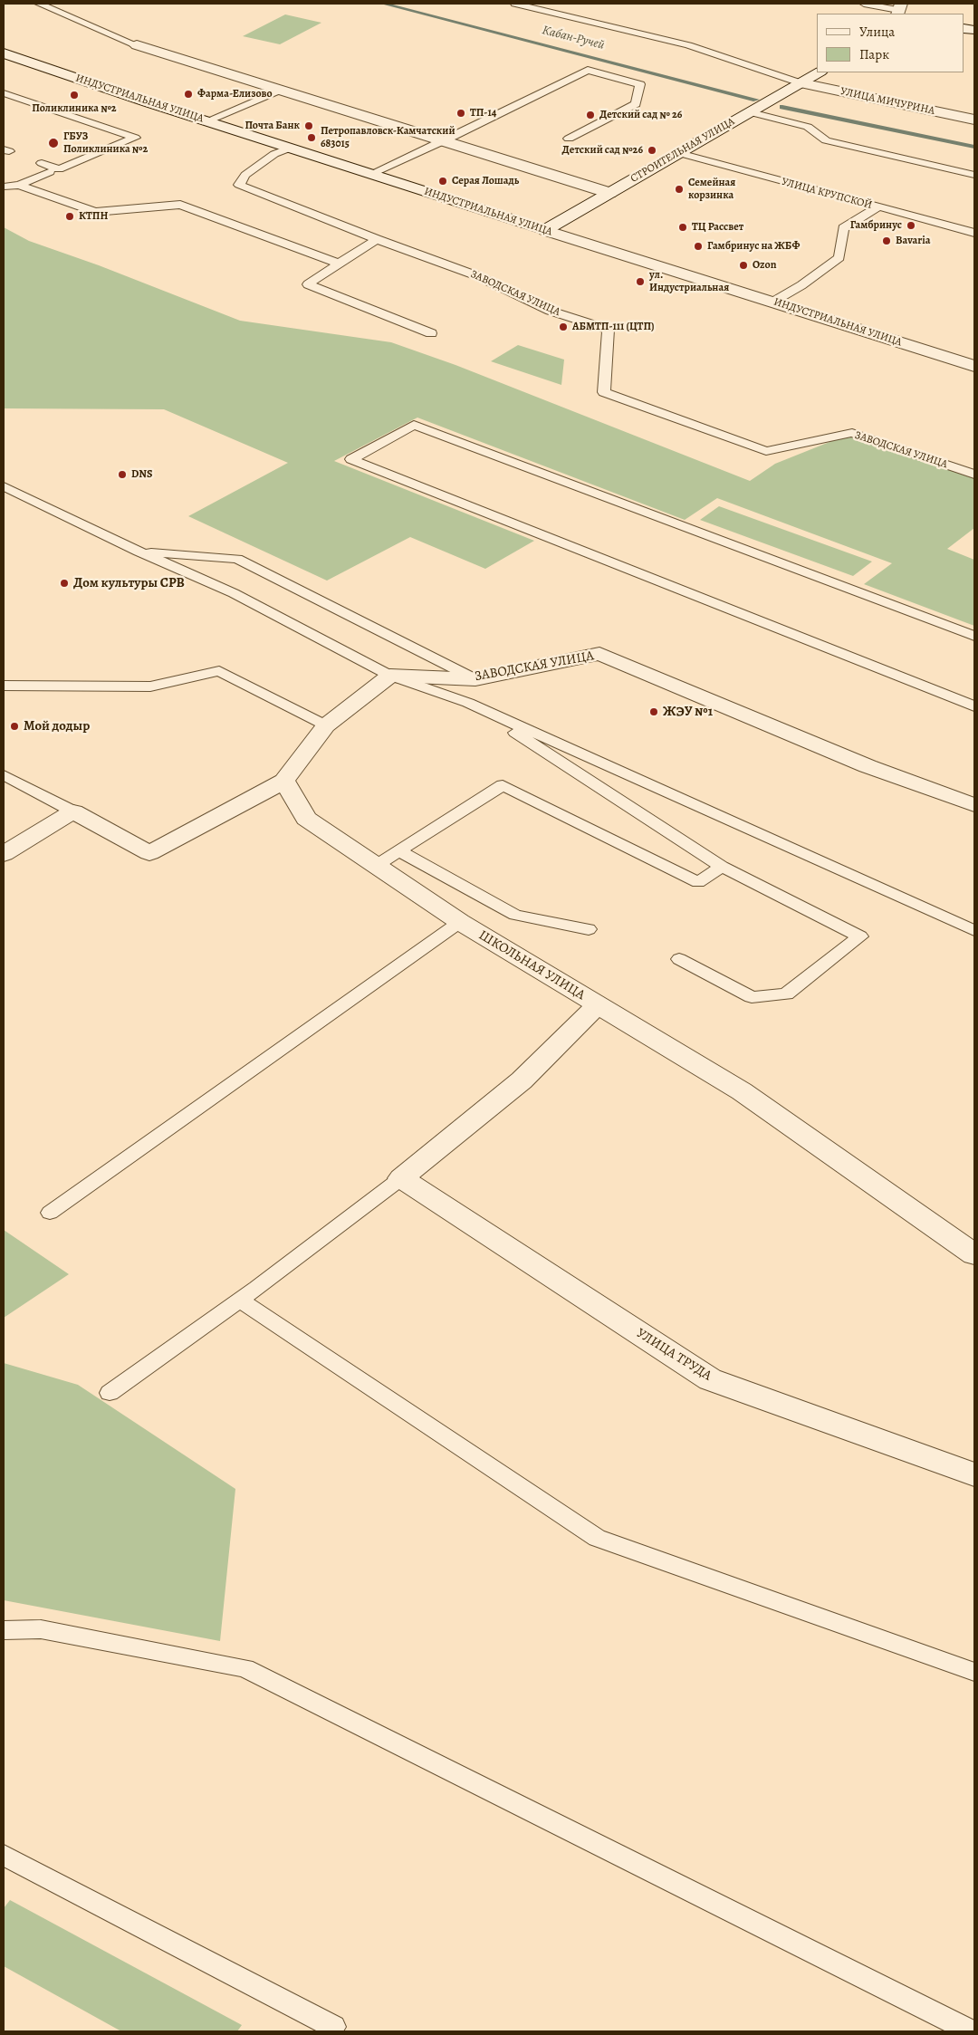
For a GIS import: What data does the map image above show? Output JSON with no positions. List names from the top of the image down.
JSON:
{
  "streets": {
    "street": [
      "ИНДУСТРИАЛЬНАЯ УЛИЦА",
      "УЛИЦА МИЧУРИНА",
      "СТРОИТЕЛЬНАЯ УЛИЦА",
      "ЗАВОДСКАЯ УЛИЦА",
      "ШКОЛЬНАЯ УЛИЦА",
      "УЛИЦА ТРУДА"
    ],
    "lane": ["УЛИЦА КРУПСКОЙ"]
  },
  "crossings": [
    ["ИНДУСТРИАЛЬНАЯ УЛИЦА", "СТРОИТЕЛЬНАЯ УЛИЦА"],
    ["ИНДУСТРИАЛЬНАЯ УЛИЦА", "ЗАВОДСКАЯ УЛИЦА"],
    ["УЛИЦА МИЧУРИНА", "СТРОИТЕЛЬНАЯ УЛИЦА"],
    ["СТРОИТЕЛЬНАЯ УЛИЦА", "УЛИЦА КРУПСКОЙ"],
    ["ШКОЛЬНАЯ УЛИЦА", "УЛИЦА ТРУДА"]
  ],
  "water": ["Кабан-Ручей"],
  "places": [
    "Фарма-Елизово",
    "Поликлиника №2",
    "ТП-14",
    "Детский сад № 26",
    "Почта Банк",
    "Петропавловск-Камчатский 683015",
    "ГБУЗ Поликлиника №2",
    "Детский сад №26",
    "Серая Лошадь",
    "Семейная корзинка",
    "КТПН",
    "Гамбринус",
    "ТЦ Рассвет",
    "Bavaria",
    "Гамбринус на ЖБФ",
    "Ozon",
    "ул. Индустриальная",
    "АБМТП-111 (ЦТП)",
    "DNS",
    "Дом культуры СРВ",
    "ЖЭУ №1",
    "Мой додыр"
  ],
  "legend": ["Улица", "Парк"]
}
